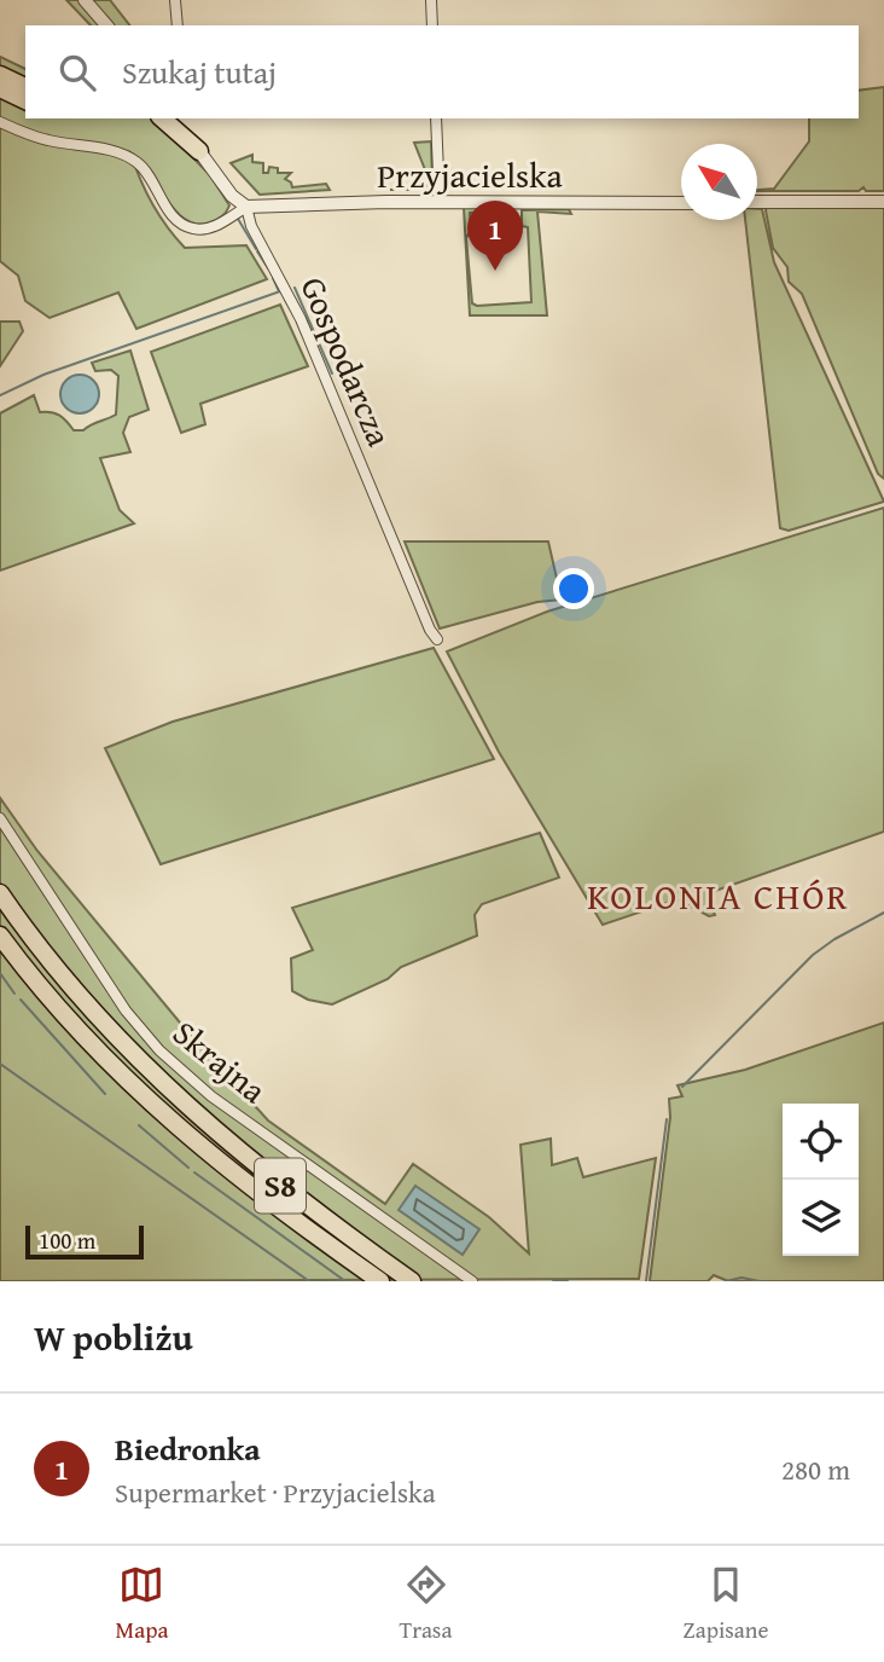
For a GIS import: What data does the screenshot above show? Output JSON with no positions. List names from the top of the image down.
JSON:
{
  "streets": {
    "highway": ["S8"],
    "street": ["Przyjacielska", "Gospodarcza", "Skrajna"]
  },
  "crossings": [
    ["Przyjacielska", "Gospodarcza"]
  ],
  "districts": ["KOLONIA CHÓR"],
  "scale_bar": "100 m",
  "north": "top left",
  "page": {
    "search": "Szukaj tutaj",
    "pins": "1",
    "scale": "100 m",
    "heading": "W pobliżu",
    "list": [
      {
        "mark": "1",
        "name": "Biedronka",
        "note": "Supermarket · Przyjacielska",
        "value": "280 m"
      }
    ],
    "nav": ["Mapa", "Trasa", "Zapisane"]
  }
}
